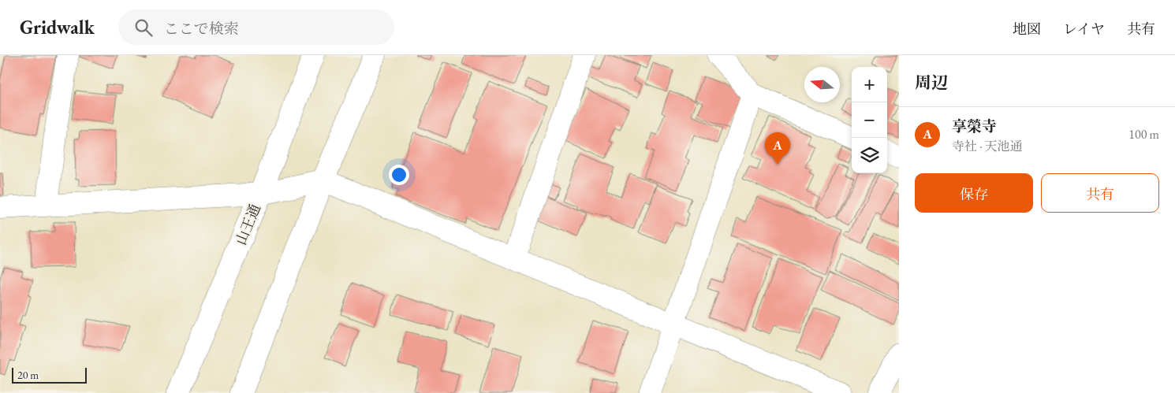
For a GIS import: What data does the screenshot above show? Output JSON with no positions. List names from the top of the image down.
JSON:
{
  "streets": {
    "street": ["山王通"]
  },
  "scale_bar": "20 m",
  "north": "left",
  "page": {
    "header": "Gridwalk",
    "search": "ここで検索",
    "nav": ["地図", "レイヤ", "共有"],
    "heading": "周辺",
    "map_buttons": ["+", "−"],
    "list": [
      {
        "mark": "A",
        "name": "享榮寺",
        "note": "寺社 · 天池通",
        "value": "100 m"
      }
    ],
    "pins": "A",
    "buttons": ["保存", "共有"],
    "scale": "20 m"
  }
}
